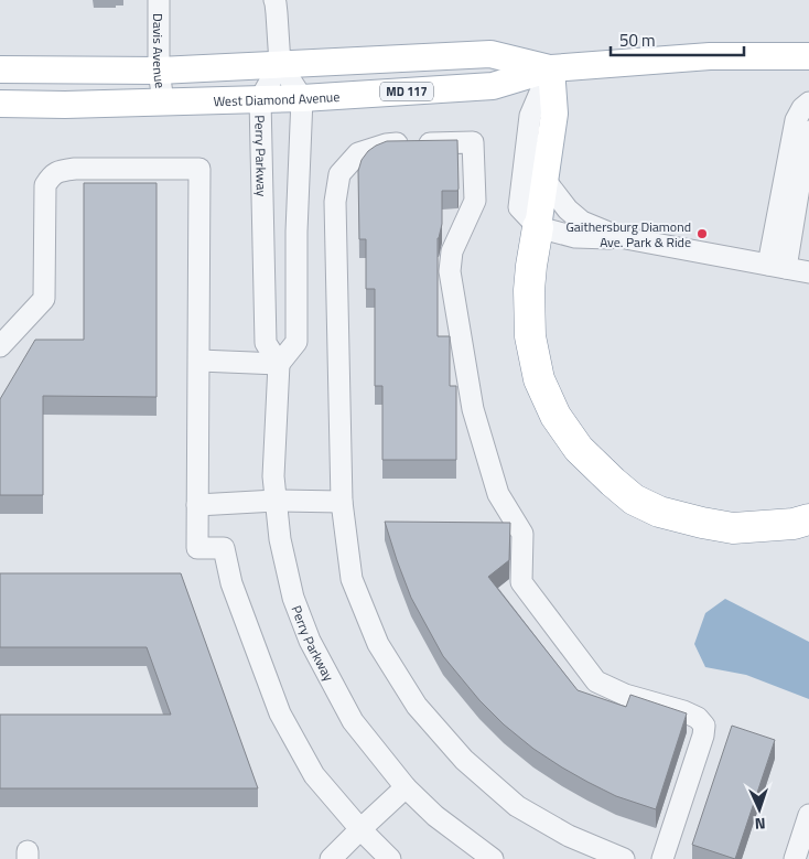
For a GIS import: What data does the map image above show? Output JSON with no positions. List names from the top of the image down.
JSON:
{
  "streets": {
    "main road": ["MD 117", "West Diamond Avenue"],
    "street": ["Davis Avenue", "Perry Parkway"]
  },
  "crossings": [
    ["Davis Avenue", "West Diamond Avenue"],
    ["West Diamond Avenue", "Perry Parkway"]
  ],
  "places": ["Gaithersburg Diamond Ave. Park & Ride"],
  "scale_bar": "50 m",
  "north": "bottom"
}
